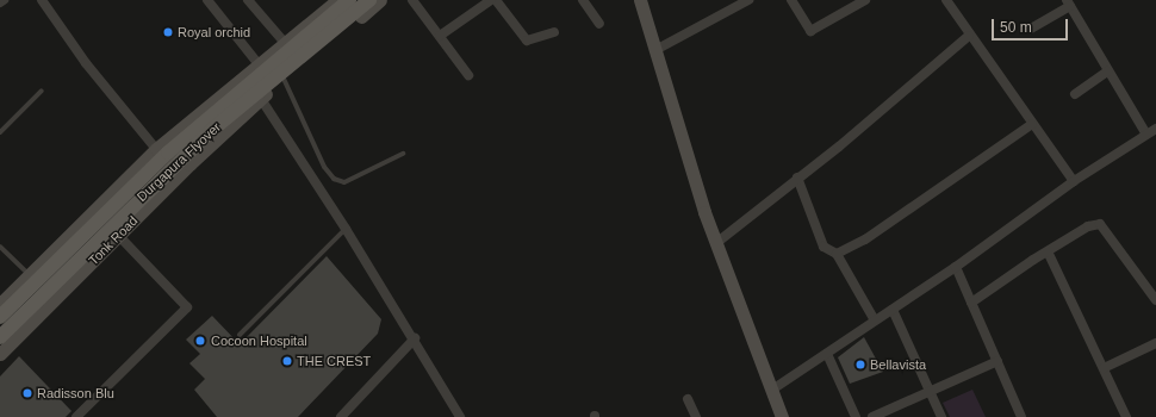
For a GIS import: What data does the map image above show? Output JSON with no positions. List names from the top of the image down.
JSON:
{
  "streets": {
    "main road": ["Durgapura Flyover"],
    "street": ["Tonk Road"]
  },
  "places": [
    "Royal orchid",
    "Cocoon Hospital",
    "THE CREST",
    "Bellavista",
    "Radisson Blu"
  ],
  "scale_bar": "50 m"
}
